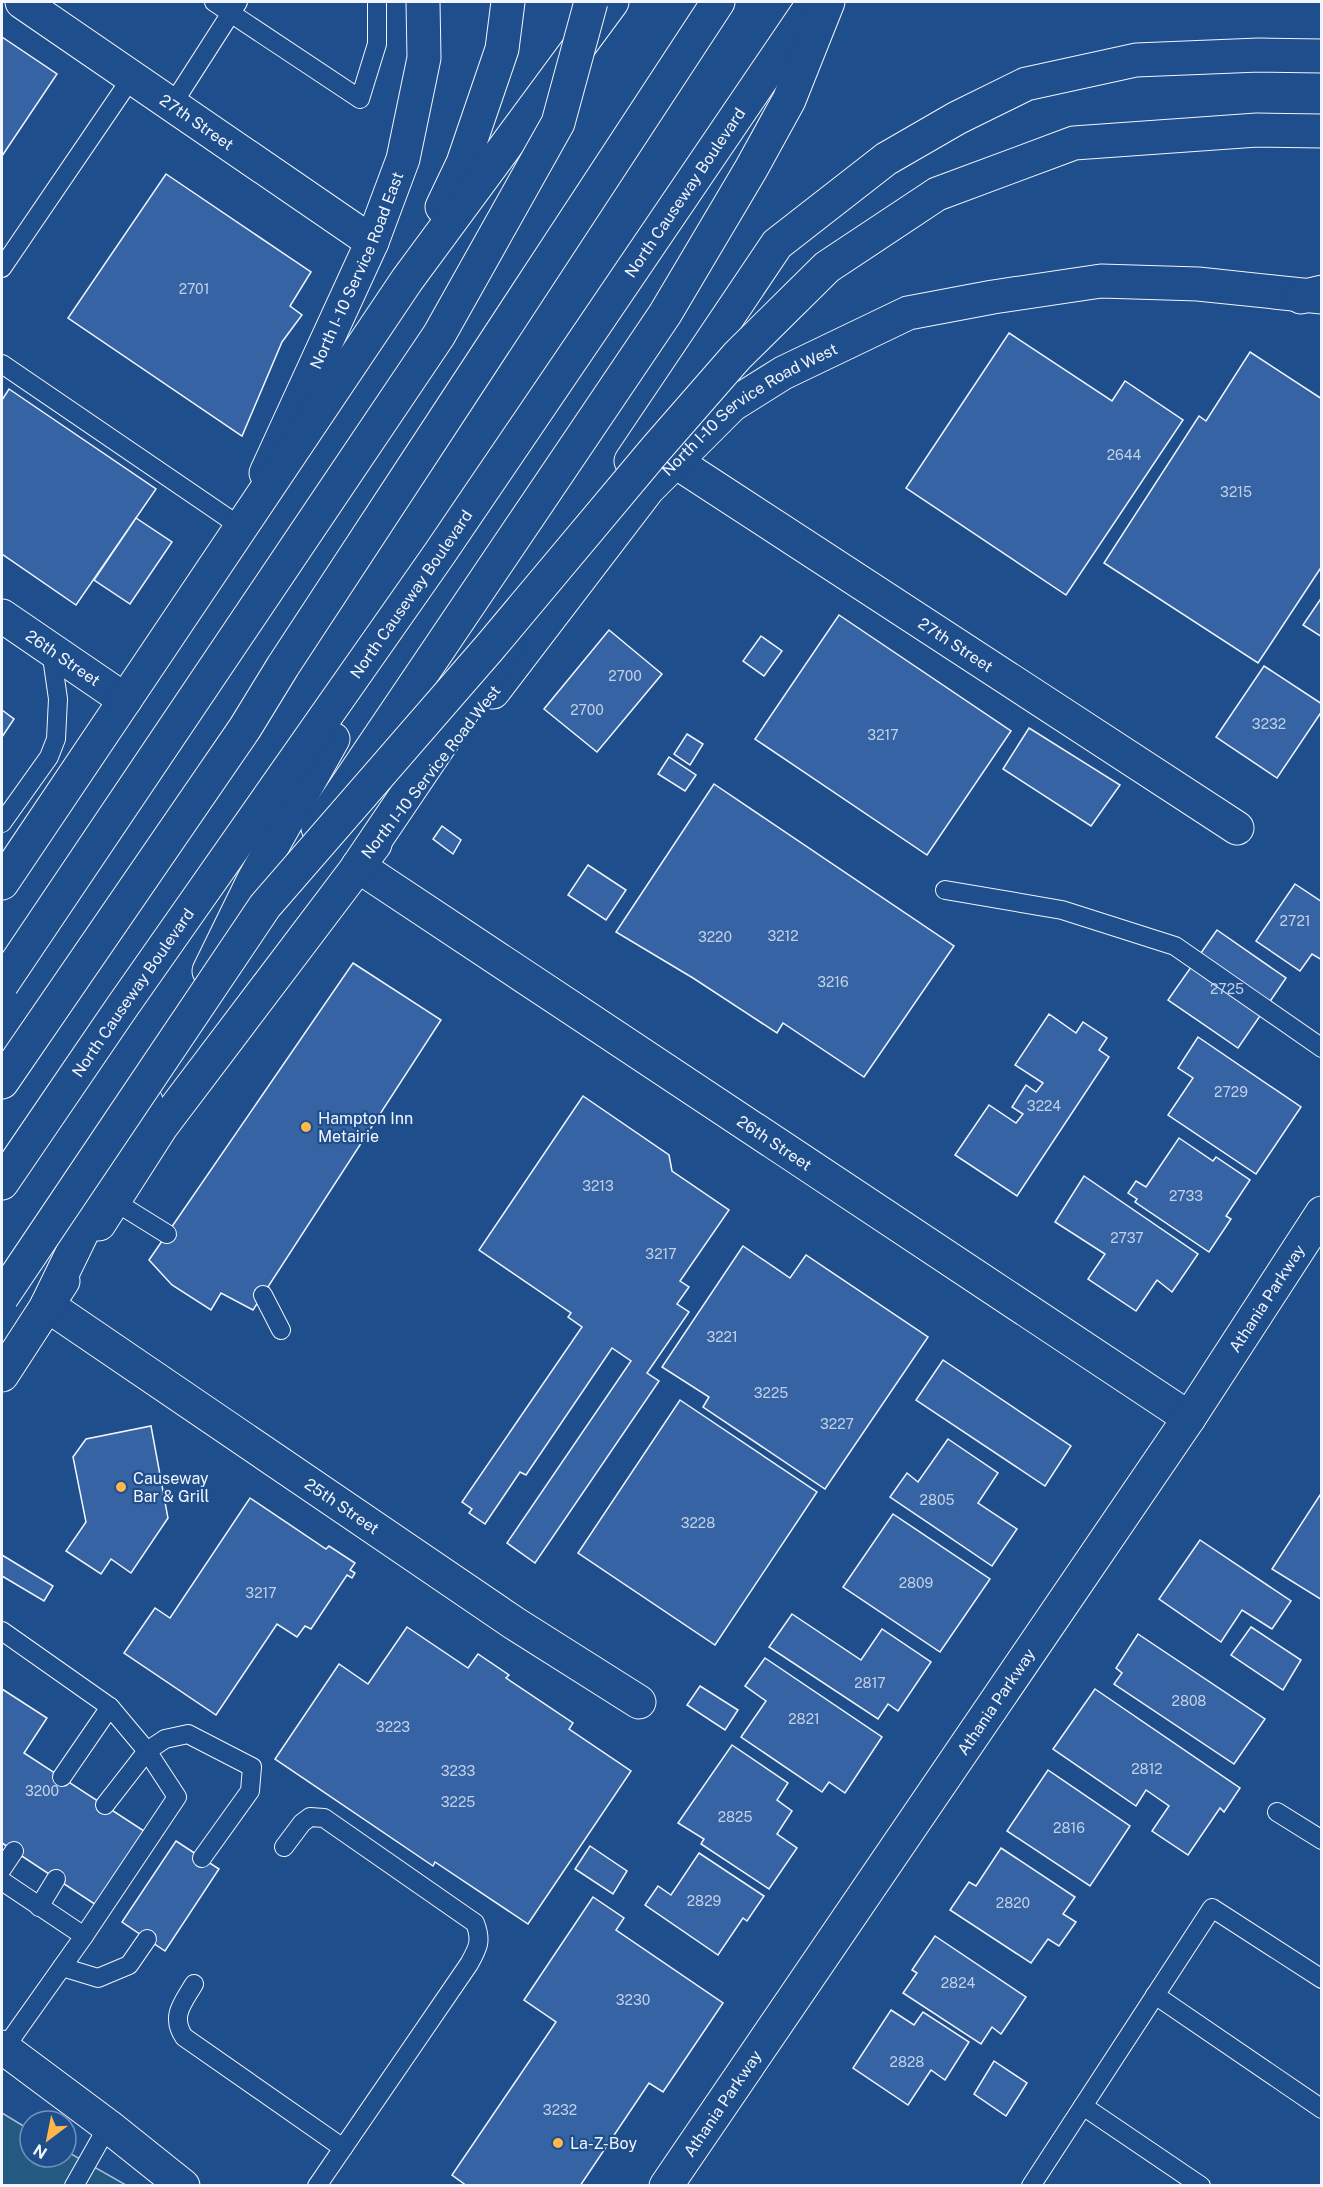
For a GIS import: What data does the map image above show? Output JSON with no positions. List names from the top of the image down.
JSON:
{
  "streets": {
    "main road": [
      "27th Street",
      "North Causeway Boulevard",
      "North I- 10 Service Road East",
      "North I-10 Service Road West",
      "26th Street",
      "Athania Parkway",
      "25th Street"
    ]
  },
  "crossings": [
    ["27th Street", "North I- 10 Service Road East"],
    ["27th Street", "North I-10 Service Road West"],
    ["North I-10 Service Road West", "26th Street"],
    ["26th Street", "Athania Parkway"]
  ],
  "places": ["Hampton Inn Metairie", "Causeway Bar & Grill", "La-Z-Boy"],
  "house_numbers": [
    "2701",
    "2644",
    "3215",
    "2700",
    "2700",
    "3232",
    "3217",
    "2721",
    "3212",
    "3220",
    "3216",
    "2725",
    "2729",
    "3224",
    "3213",
    "2733",
    "2737",
    "3217",
    "3221",
    "3225",
    "3227",
    "2805",
    "3228",
    "2809",
    "3217",
    "2817",
    "2808",
    "2821",
    "3223",
    "2812",
    "3233",
    "3200",
    "3225",
    "2825",
    "2816",
    "2829",
    "2820",
    "2824",
    "3230",
    "2828",
    "3232"
  ],
  "north": "bottom left"
}
